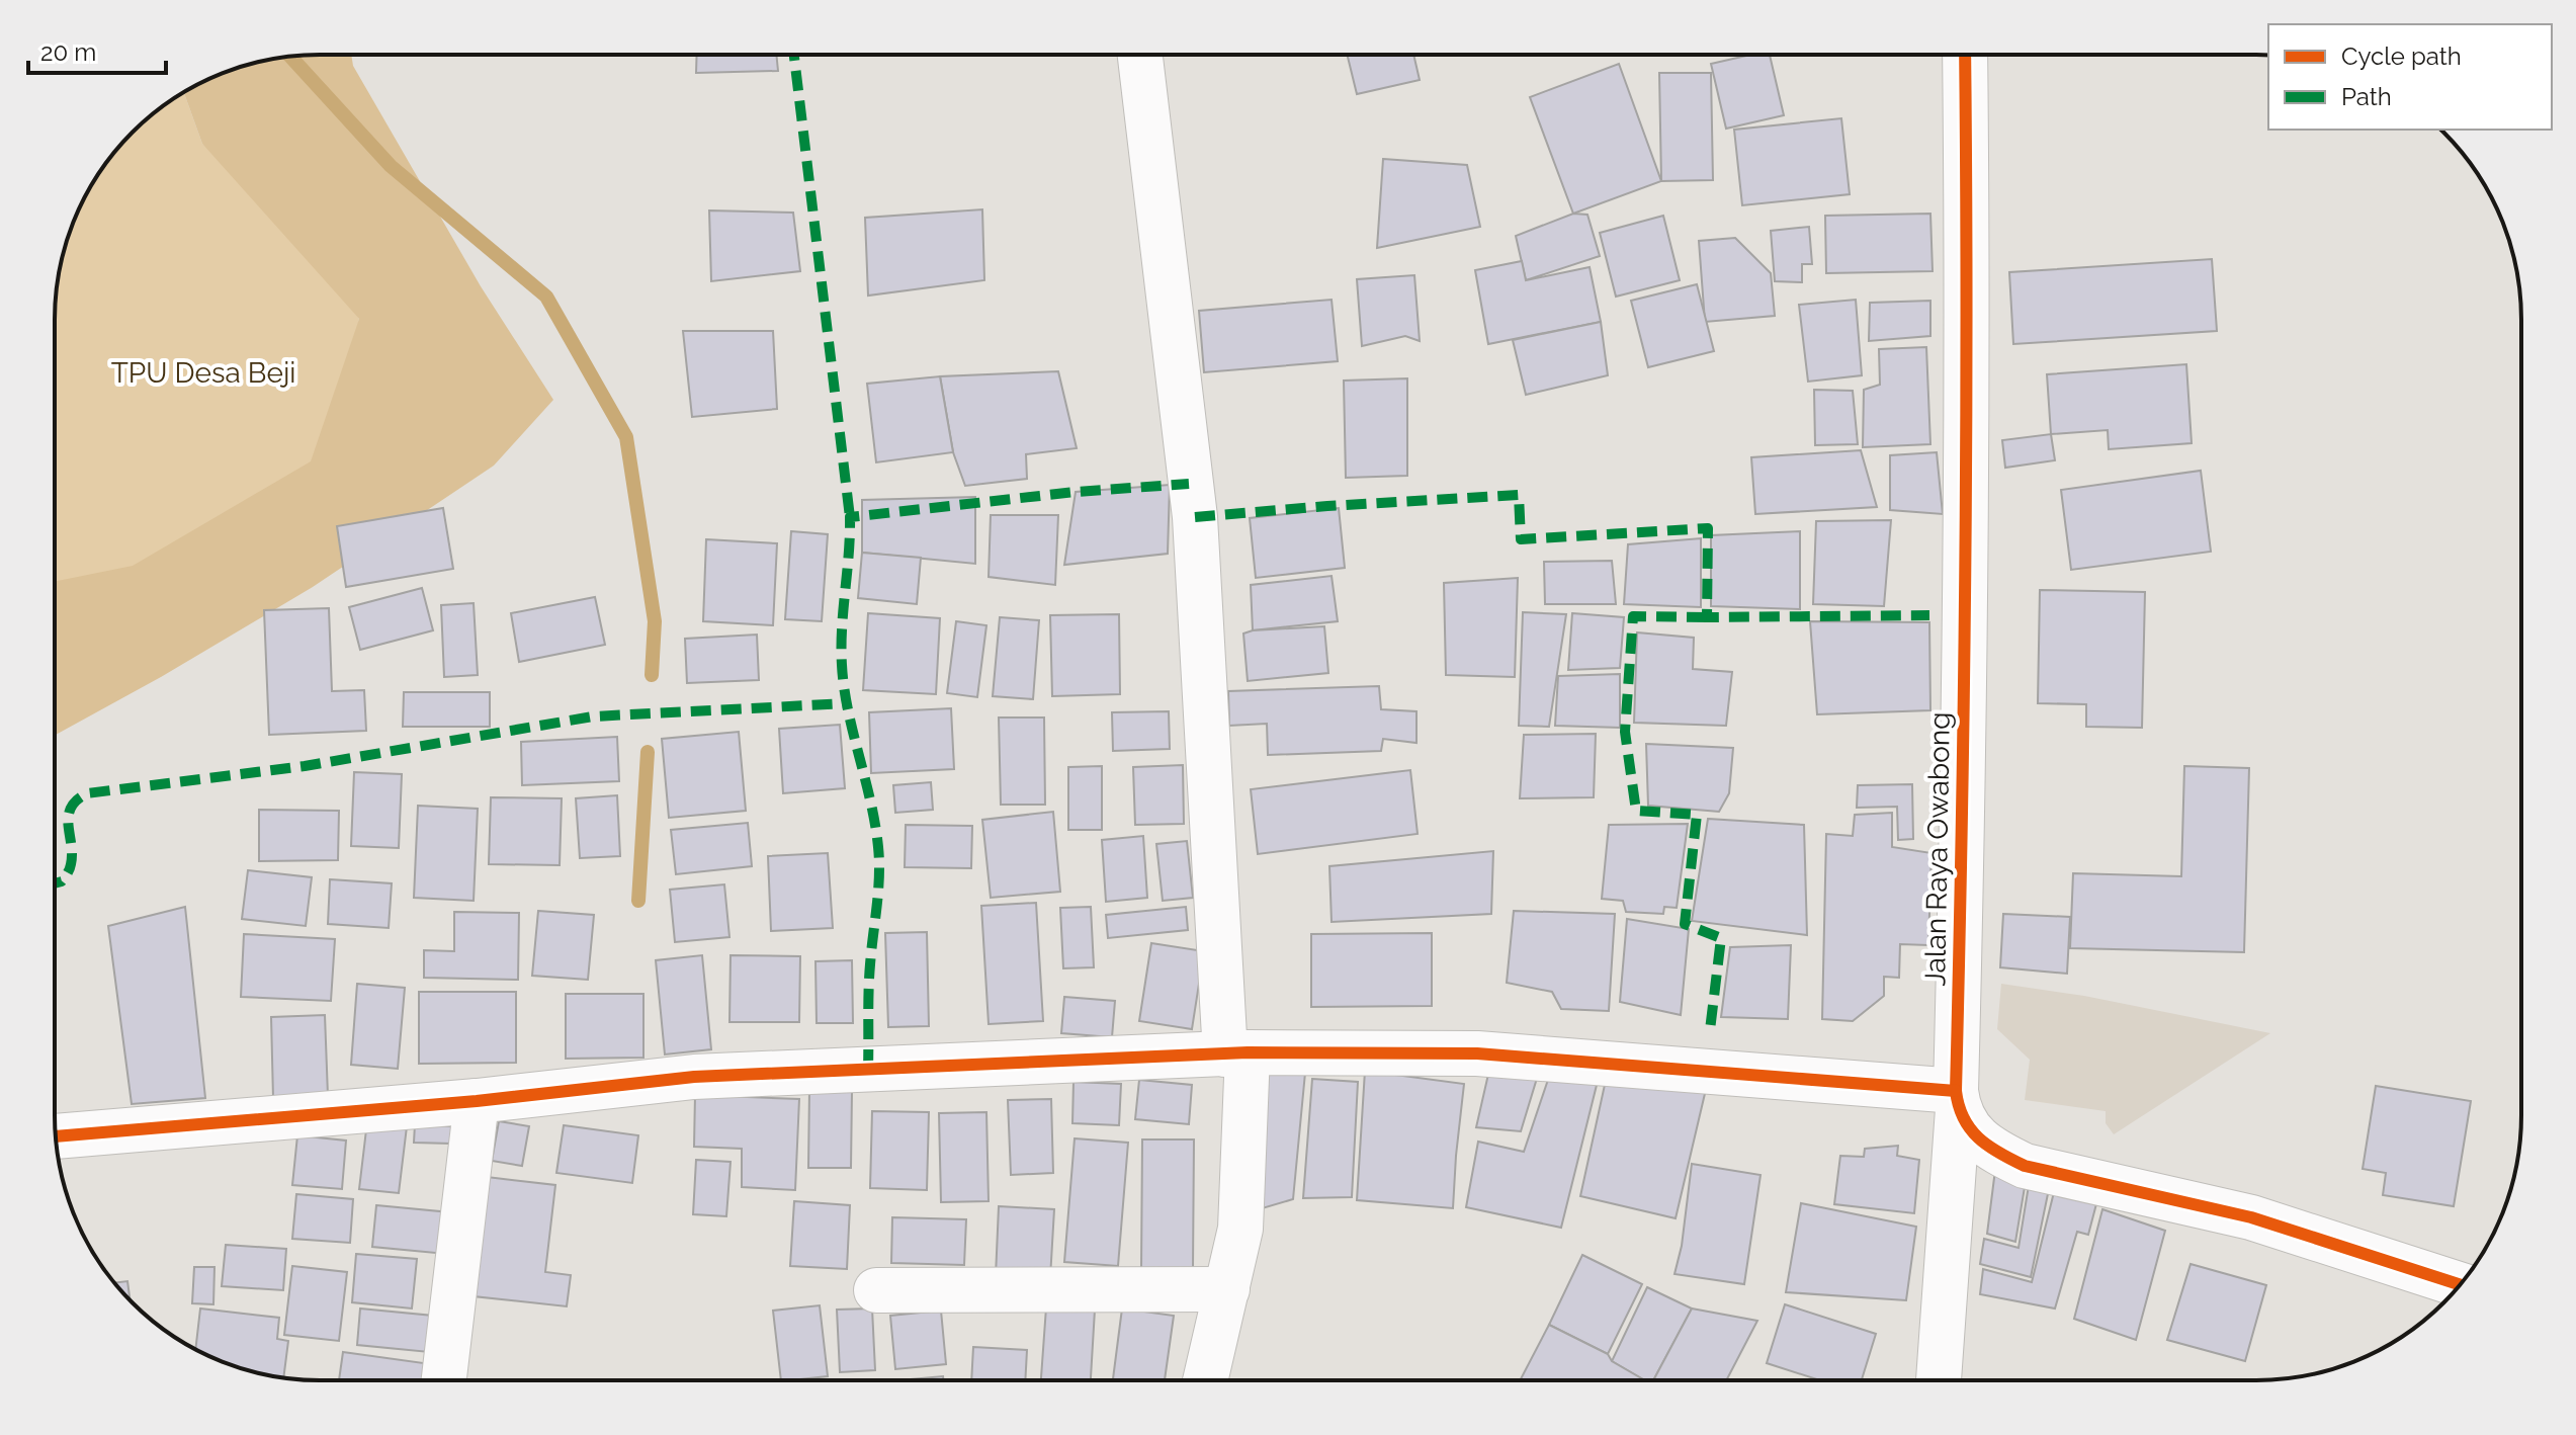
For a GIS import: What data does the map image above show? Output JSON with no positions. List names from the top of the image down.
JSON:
{
  "streets": {
    "street": ["Jalan Raya Owabong"]
  },
  "parks": ["TPU Desa Beji"],
  "legend": ["Cycle path", "Path"],
  "scale_bar": "20 m"
}
